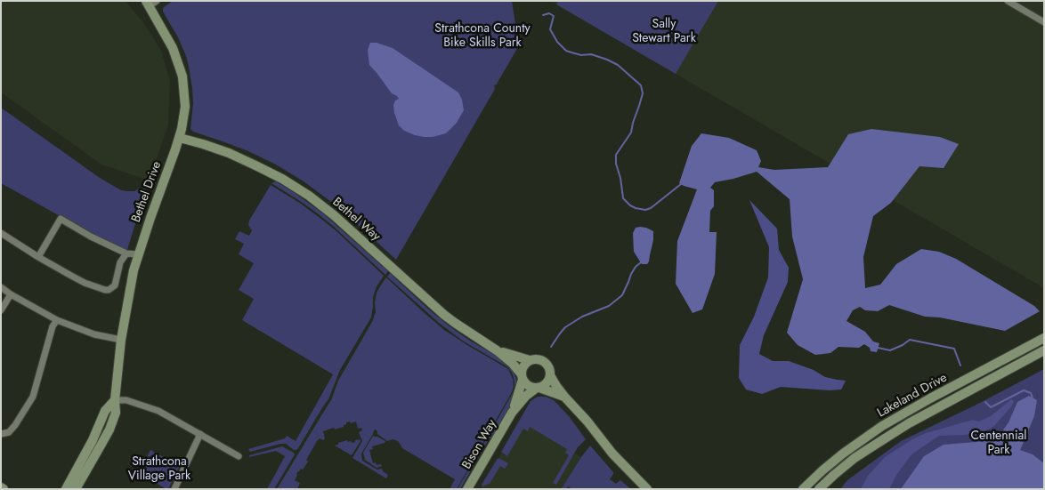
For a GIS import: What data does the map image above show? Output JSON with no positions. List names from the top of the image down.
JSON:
{
  "streets": {
    "street": [
      "Bethel Drive",
      "Bethel Way",
      "Lakeland Drive",
      "Bison Way"
    ]
  },
  "crossings": [
    ["Bethel Drive", "Bethel Way"],
    ["Bethel Way", "Bison Way"]
  ],
  "parks": [
    "Sally Stewart Park",
    "Strathcona County Bike Skills Park",
    "Centennial Park",
    "Strathcona Village Park"
  ]
}
